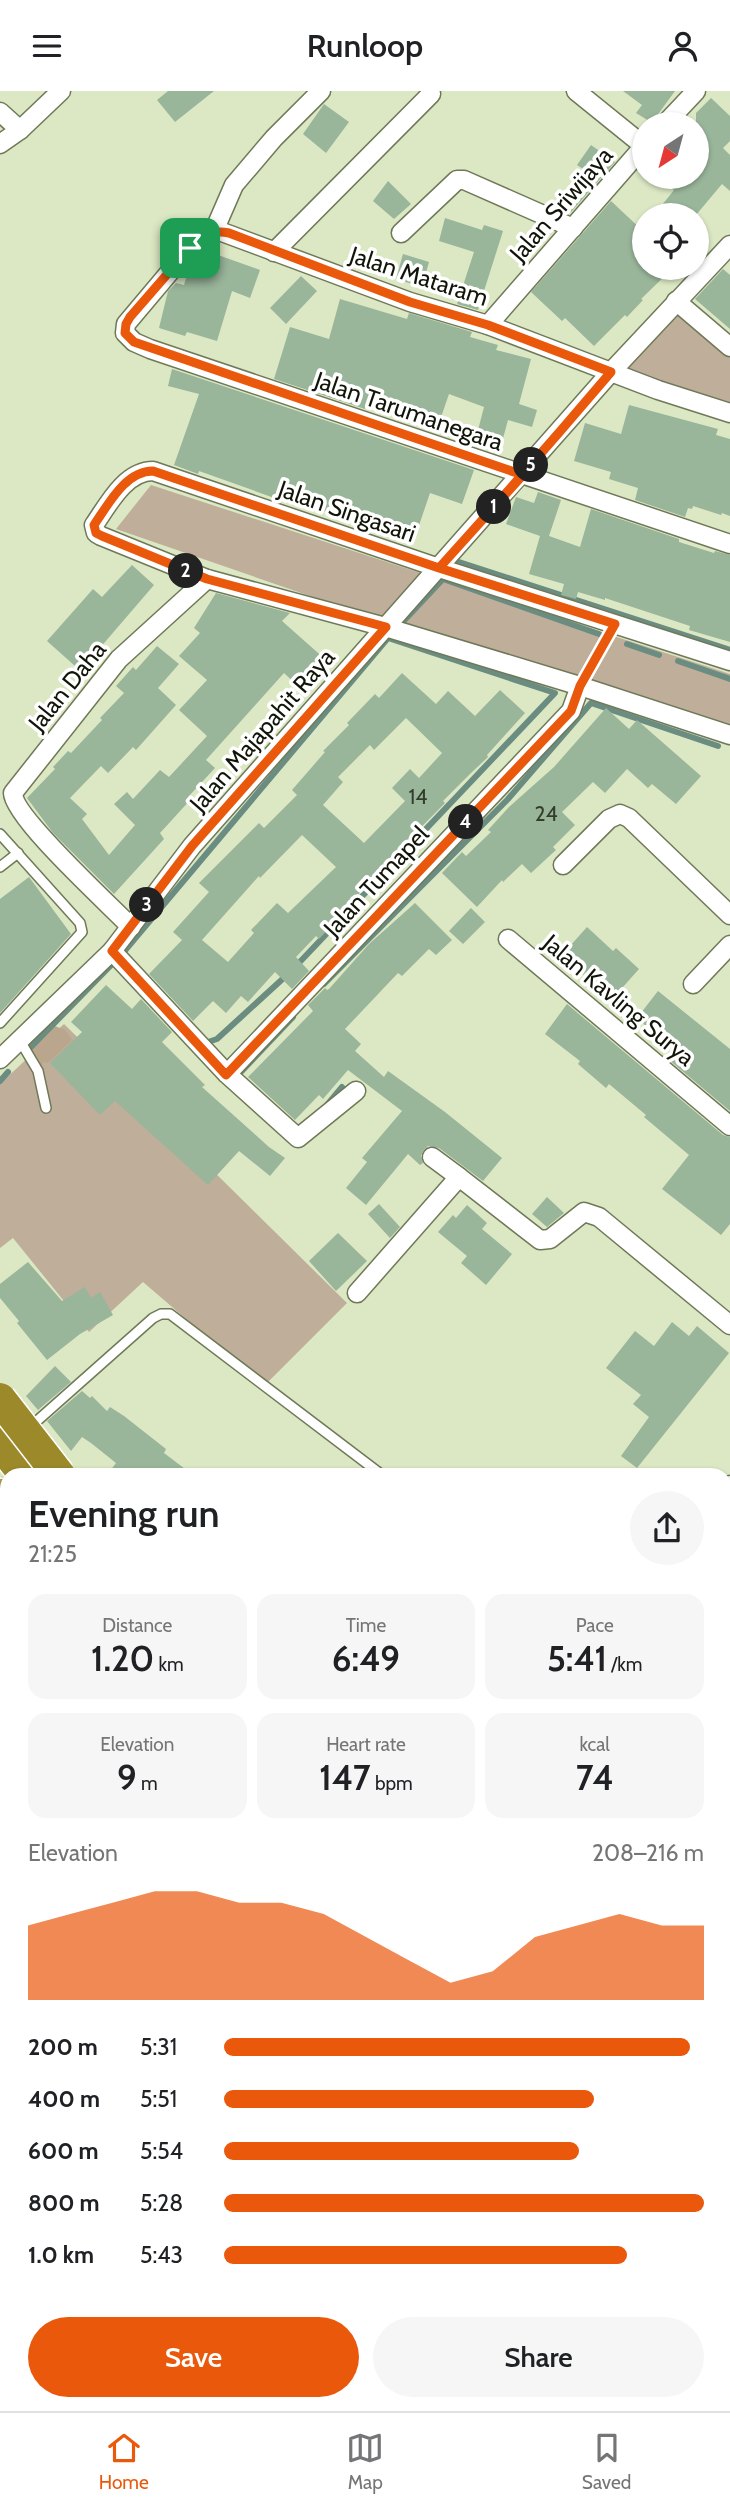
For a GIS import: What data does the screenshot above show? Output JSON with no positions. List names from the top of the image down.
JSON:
{
  "streets": {
    "street": [
      "Jalan Sriwijaya",
      "Jalan Mataram",
      "Jalan Tarumanegara",
      "Jalan Singasari",
      "Jalan Daha",
      "Jalan Majapahit Raya",
      "Jalan Tumapel",
      "Jalan Kavling Surya"
    ]
  },
  "crossings": [
    ["Jalan Sriwijaya", "Jalan Mataram"],
    ["Jalan Mataram", "Jalan Tarumanegara"],
    ["Jalan Mataram", "Jalan Majapahit Raya"],
    ["Jalan Tarumanegara", "Jalan Majapahit Raya"],
    ["Jalan Singasari", "Jalan Daha"],
    ["Jalan Singasari", "Jalan Majapahit Raya"],
    ["Jalan Daha", "Jalan Majapahit Raya"]
  ],
  "house_numbers": ["14", "24"],
  "north": "bottom left",
  "page": {
    "header": "Runloop",
    "pins": [
      "5",
      "1",
      "2",
      "4",
      "3"
    ],
    "heading": ["Evening run", "21:25"],
    "stats": [
      ["Distance", "1.20 km"],
      ["Time", "6:49"],
      ["Pace", "5:41 /km"],
      ["Elevation", "9 m"],
      ["Heart rate", "147 bpm"],
      ["kcal", "74"]
    ],
    "chart": ["Elevation", "208–216 m"],
    "list": [
      {
        "name": "200 m",
        "note": "5:31"
      },
      {
        "name": "400 m",
        "note": "5:51"
      },
      {
        "name": "600 m",
        "note": "5:54"
      },
      {
        "name": "800 m",
        "note": "5:28"
      },
      {
        "name": "1.0 km",
        "note": "5:43"
      }
    ],
    "buttons": ["Save", "Share"],
    "tabs": ["Home", "Map", "Saved"]
  }
}
